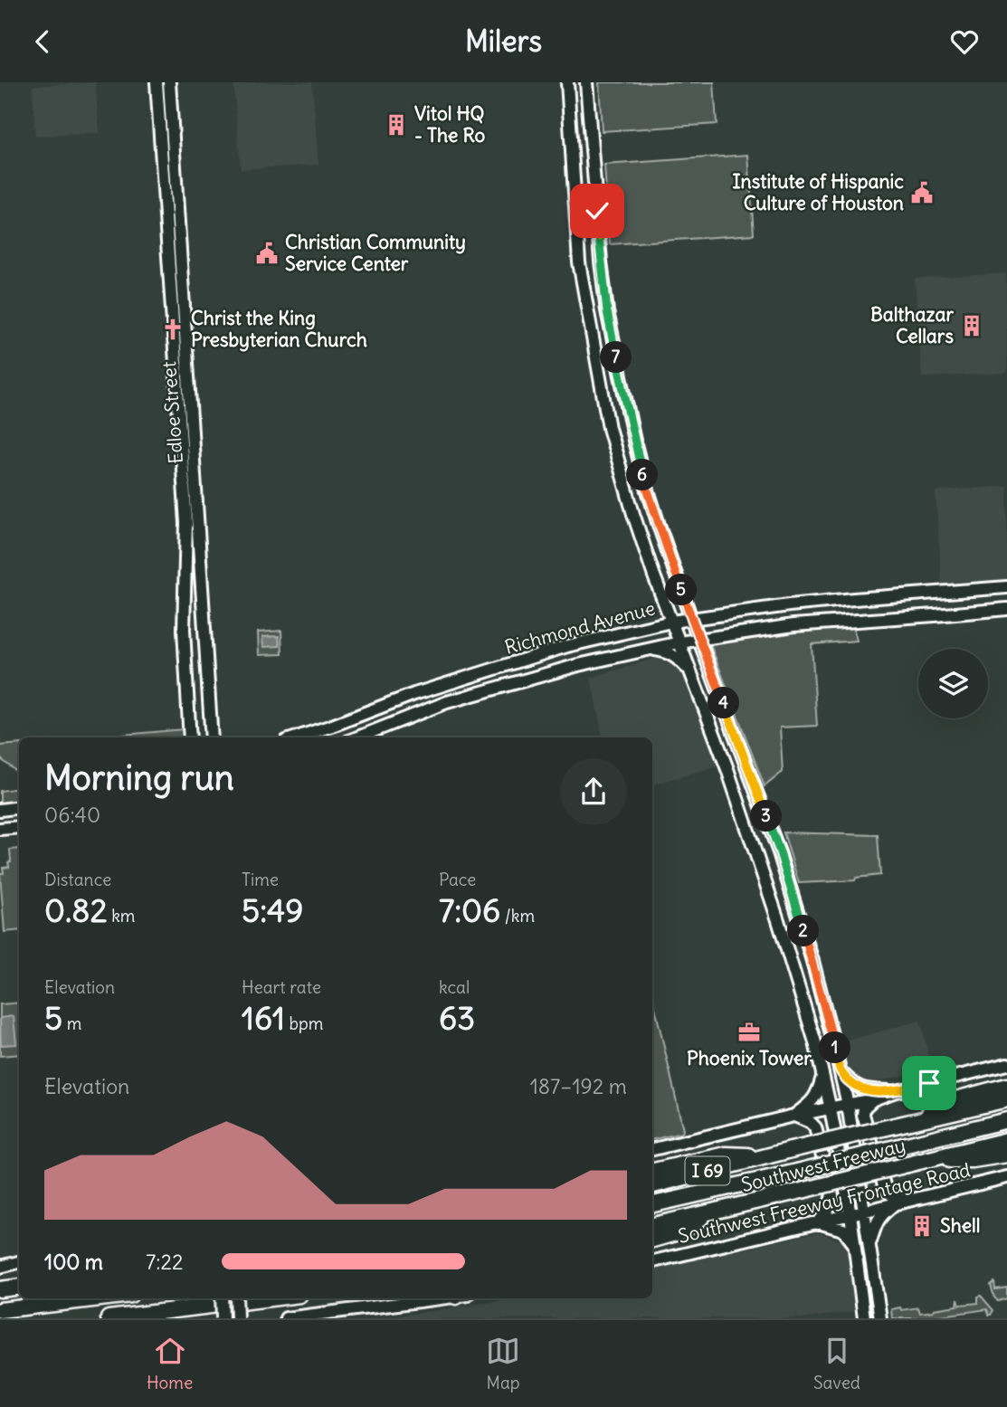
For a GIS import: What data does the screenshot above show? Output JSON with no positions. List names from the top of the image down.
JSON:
{
  "streets": {
    "highway": ["Southwest Freeway", "I 69"],
    "main road": ["Edloe Street", "Richmond Avenue", "Southwest Freeway Frontage Road"]
  },
  "places": {
    "building": ["Vitol HQ - The Ro", "Balthazar Cellars", "Shell"],
    "public building": ["Institute of Hispanic Culture of Houston", "Christian Community Service Center"],
    "church": ["Christ the King Presbyterian Church"],
    "office": ["Phoenix Tower"]
  },
  "page": {
    "header": "Milers",
    "pins": [
      "7",
      "6",
      "5",
      "4",
      "3",
      "2",
      "1"
    ],
    "heading": ["Morning run", "06:40"],
    "stats": [
      ["Distance", "0.82 km"],
      ["Time", "5:49"],
      ["Pace", "7:06 /km"],
      ["Elevation", "5 m"],
      ["Heart rate", "161 bpm"],
      ["kcal", "63"]
    ],
    "chart": ["Elevation", "187–192 m"],
    "list": [
      {
        "name": "100 m",
        "note": "7:22"
      }
    ],
    "tabs": ["Home", "Map", "Saved"]
  }
}
